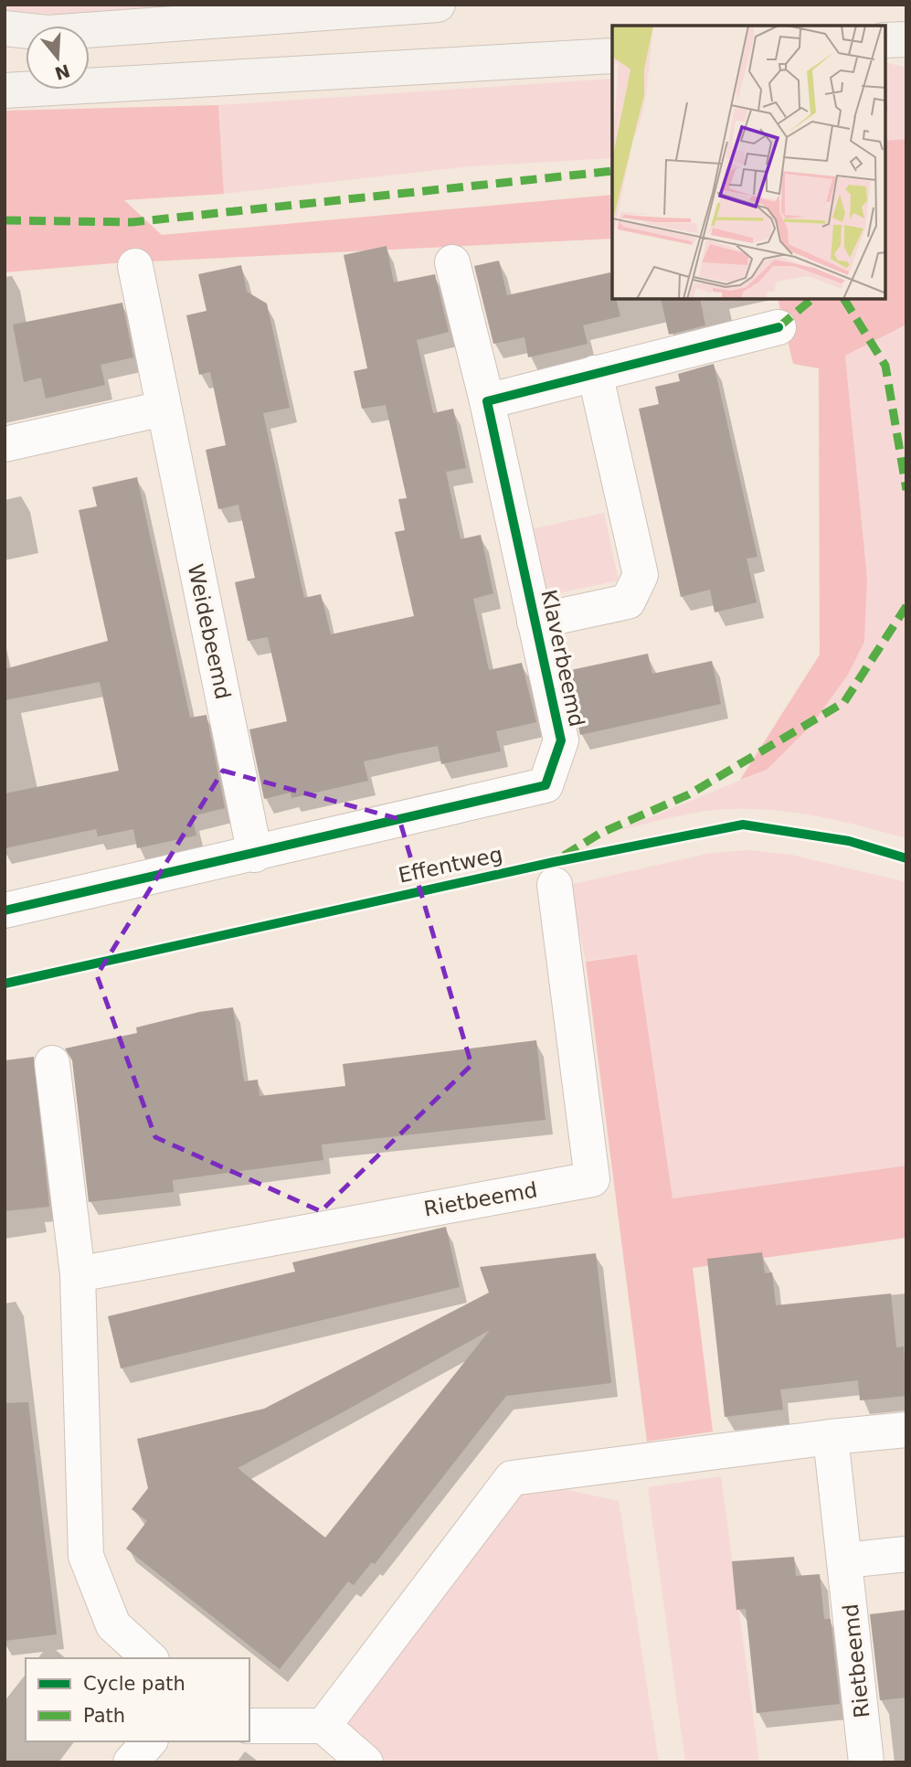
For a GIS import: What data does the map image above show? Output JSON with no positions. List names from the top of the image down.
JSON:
{
  "streets": {
    "street": ["Weidebeemd", "Klaverbeemd", "Rietbeemd"],
    "cycle path": ["Effentweg"]
  },
  "crossings": [
    ["Weidebeemd", "Klaverbeemd"]
  ],
  "legend": ["Cycle path", "Path"],
  "north": "bottom"
}
